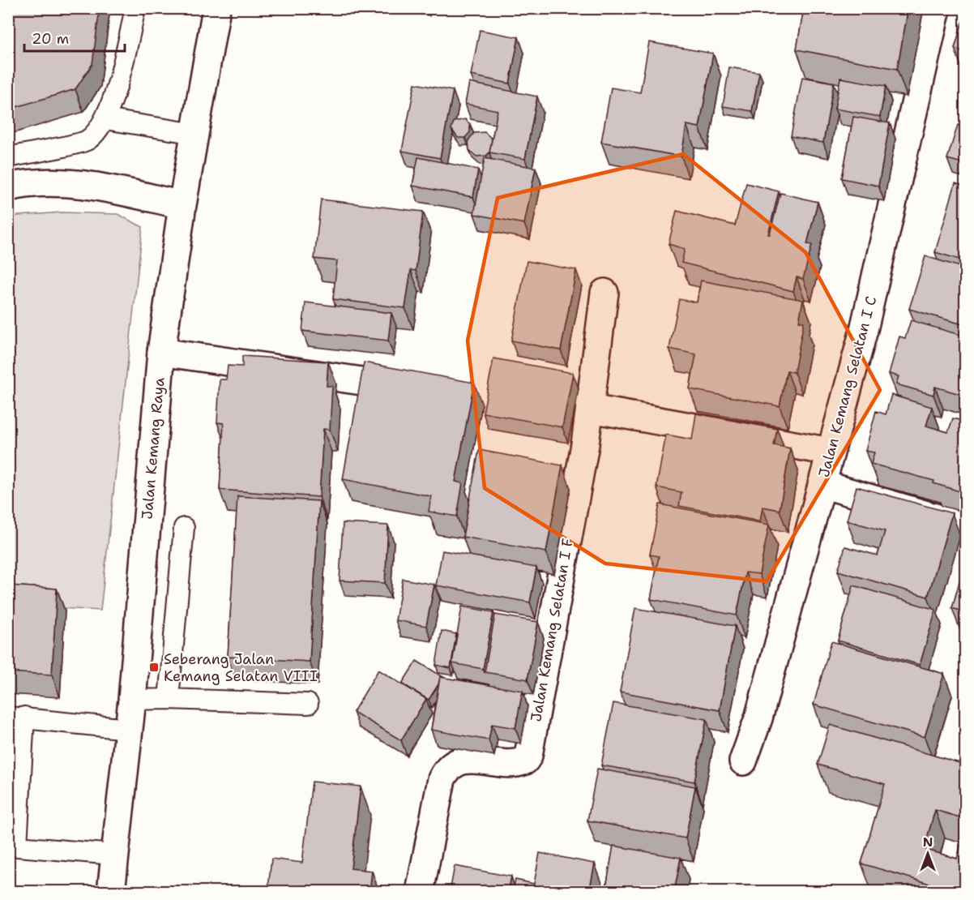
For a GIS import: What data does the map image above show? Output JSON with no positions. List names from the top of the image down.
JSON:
{
  "streets": {
    "street": ["Jalan Kemang Selatan I C", "Jalan Kemang Raya", "Jalan Kemang Selatan I F"]
  },
  "places": {
    "transit": ["Seberang Jalan Kemang Selatan VIII"]
  },
  "scale_bar": "20 m",
  "north": "top"
}
